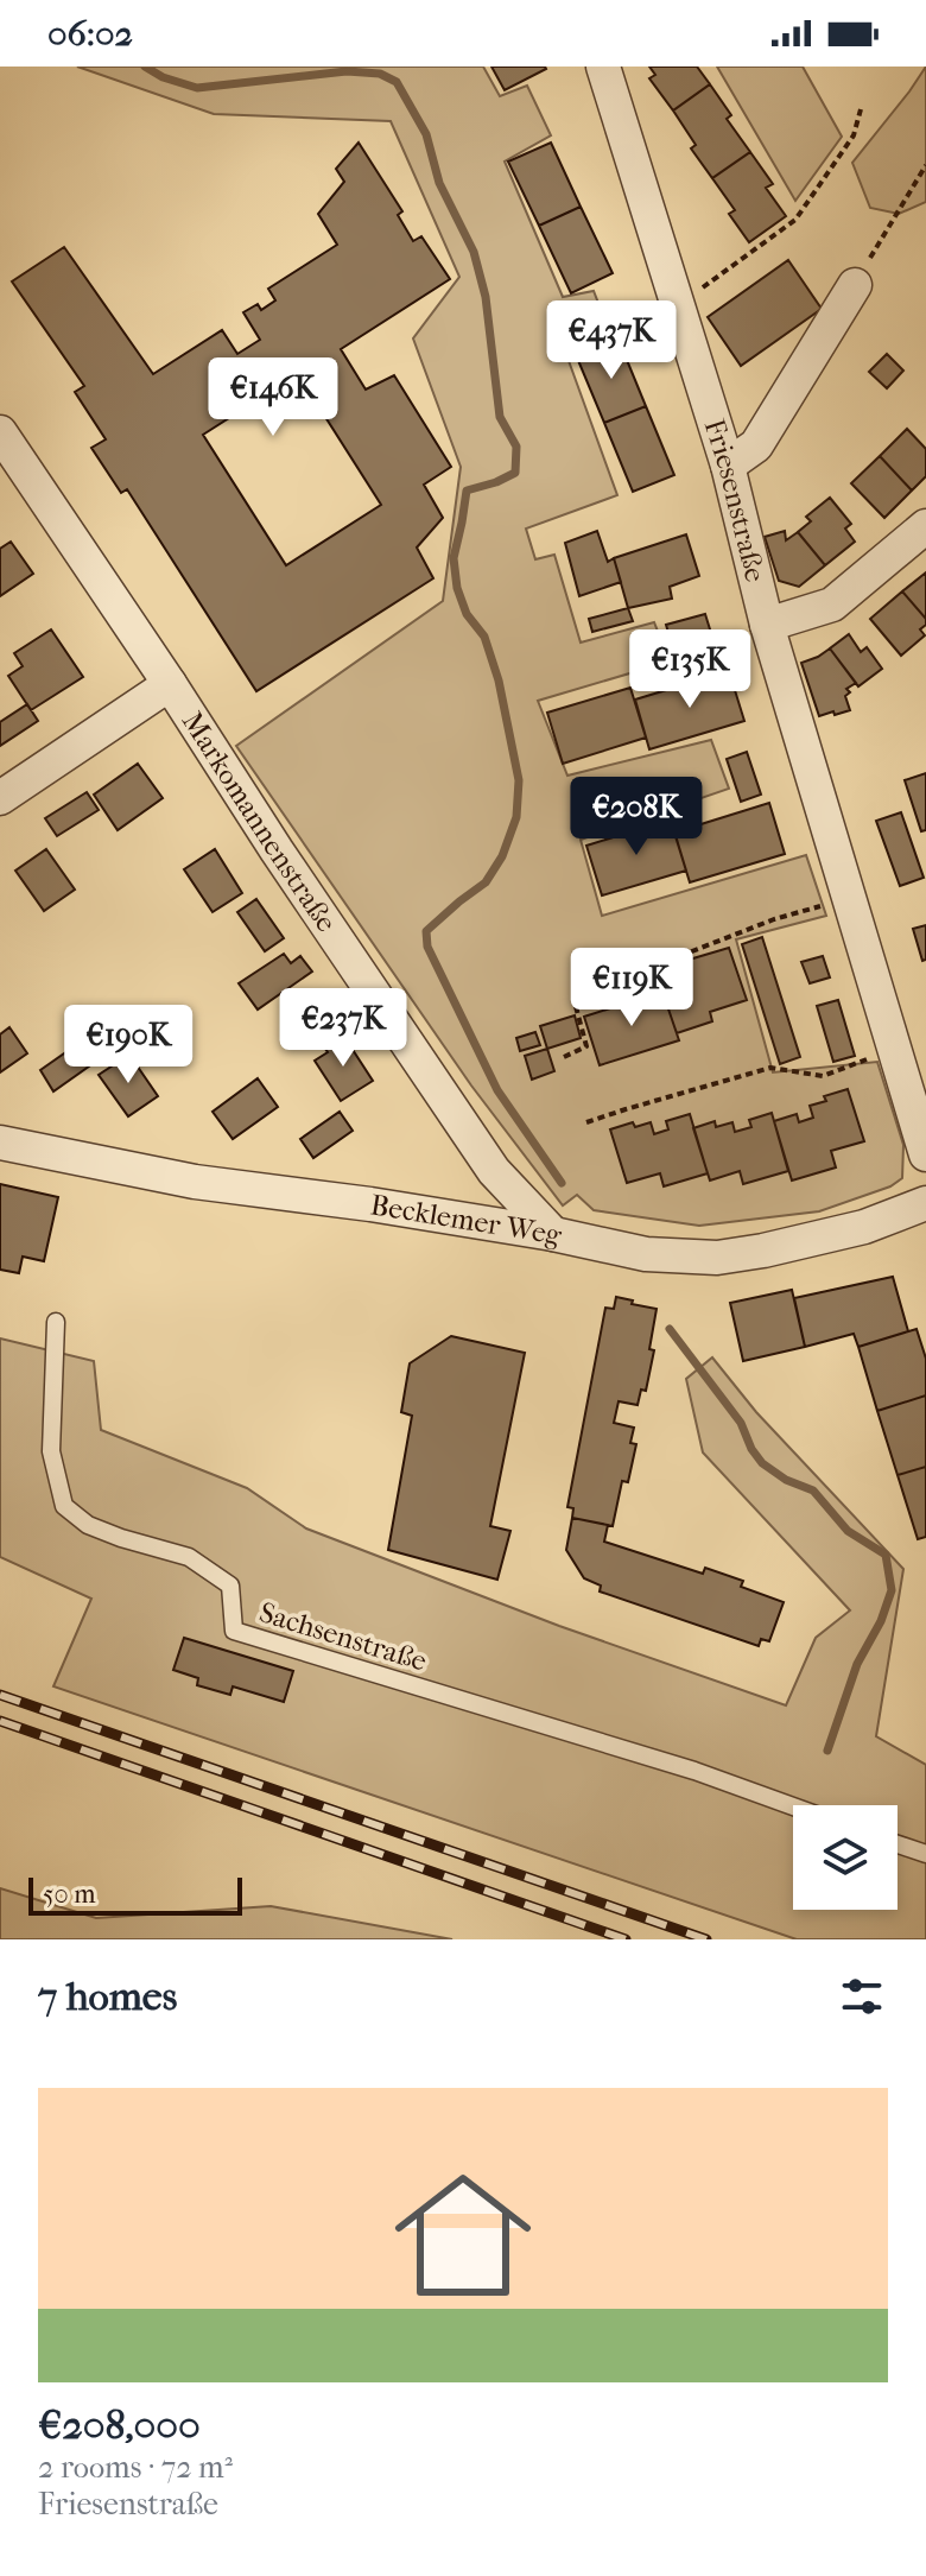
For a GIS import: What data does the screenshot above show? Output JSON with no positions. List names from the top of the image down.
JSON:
{
  "streets": {
    "street": ["Friesenstraße", "Markomannenstraße", "Becklemer Weg"],
    "lane": ["Sachsenstraße"]
  },
  "crossings": [
    ["Markomannenstraße", "Becklemer Weg"]
  ],
  "scale_bar": "50 m",
  "page": {
    "status": "06:02",
    "price": [
      "€437K",
      "€146K",
      "€135K",
      "€208K",
      "€119K",
      "€237K",
      "€190K"
    ],
    "scale": "50 m",
    "heading": "7 homes",
    "list": [
      {
        "name": "€208,000",
        "note": "2 rooms · 72 m² · Friesenstraße"
      }
    ]
  }
}
